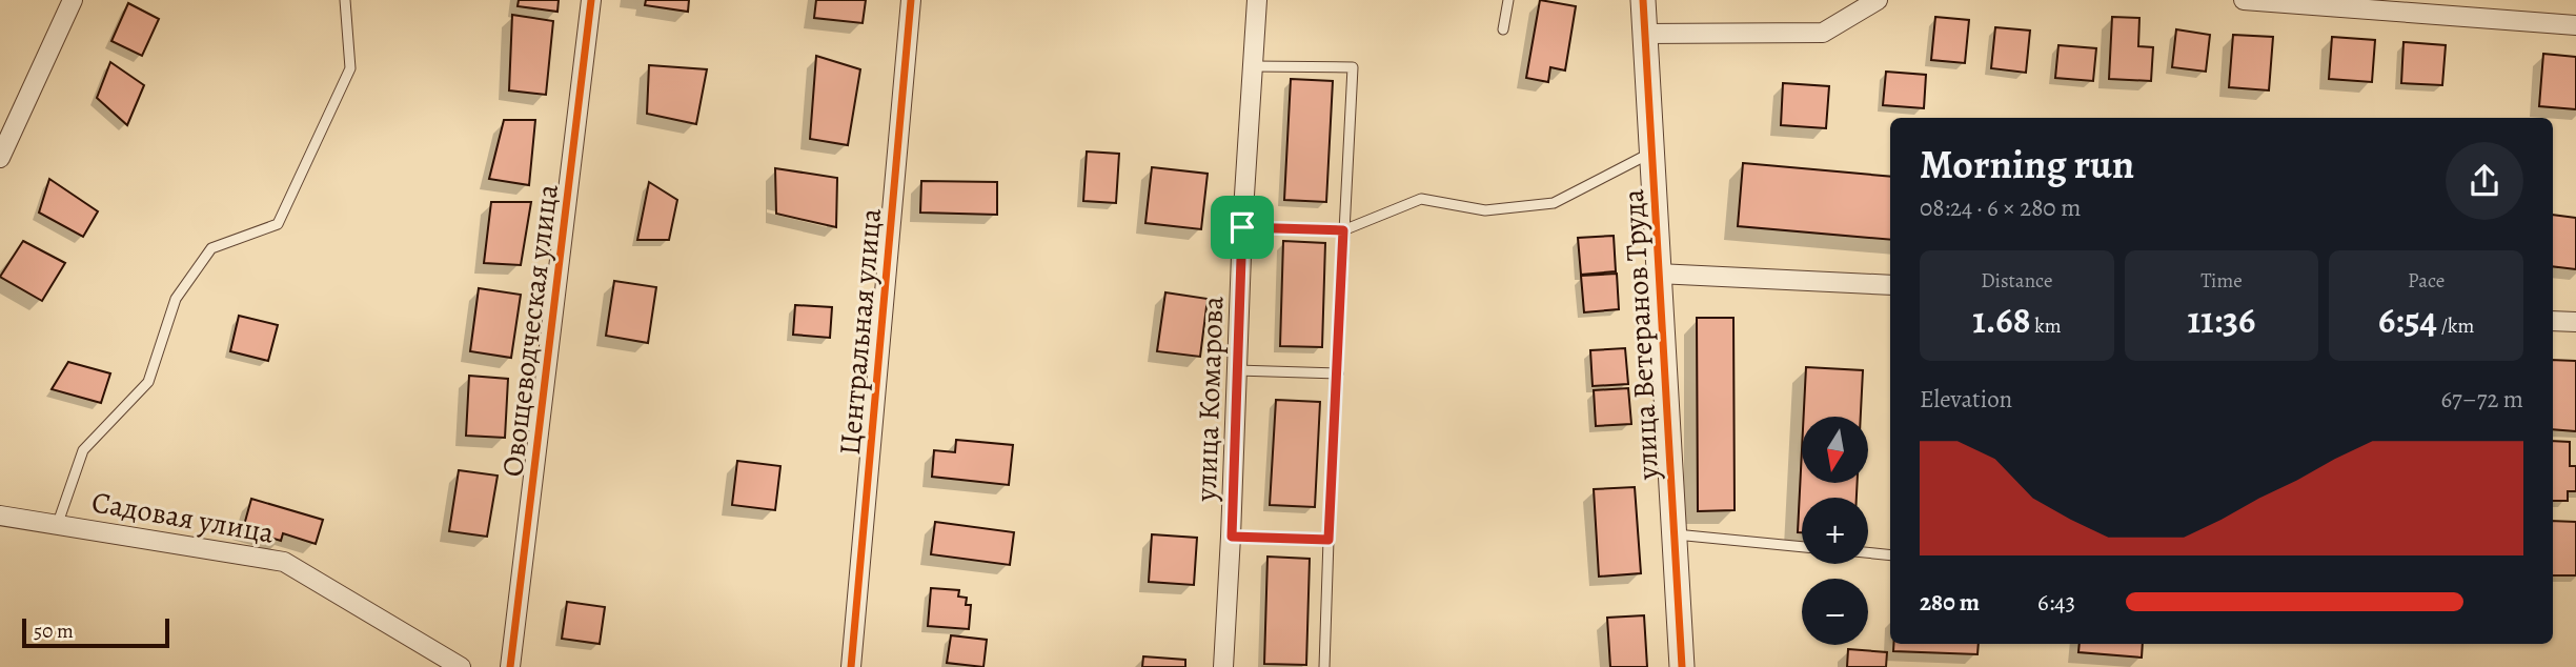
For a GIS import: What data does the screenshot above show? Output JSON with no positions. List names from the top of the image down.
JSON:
{
  "streets": {
    "street": [
      "Овощеводческая улица",
      "Центральная улица",
      "улица Ветеранов Труда",
      "улица Комарова",
      "Садовая улица"
    ]
  },
  "scale_bar": "50 m",
  "north": "bottom",
  "page": {
    "heading": ["Morning run", "08:24 · 6 × 280 m"],
    "stats": [
      ["Distance", "1.68 km"],
      ["Time", "11:36"],
      ["Pace", "6:54 /km"]
    ],
    "chart": ["Elevation", "67–72 m"],
    "map_buttons": ["+", "−"],
    "list": [
      {
        "name": "280 m",
        "note": "6:43"
      }
    ],
    "scale": "50 m"
  }
}
